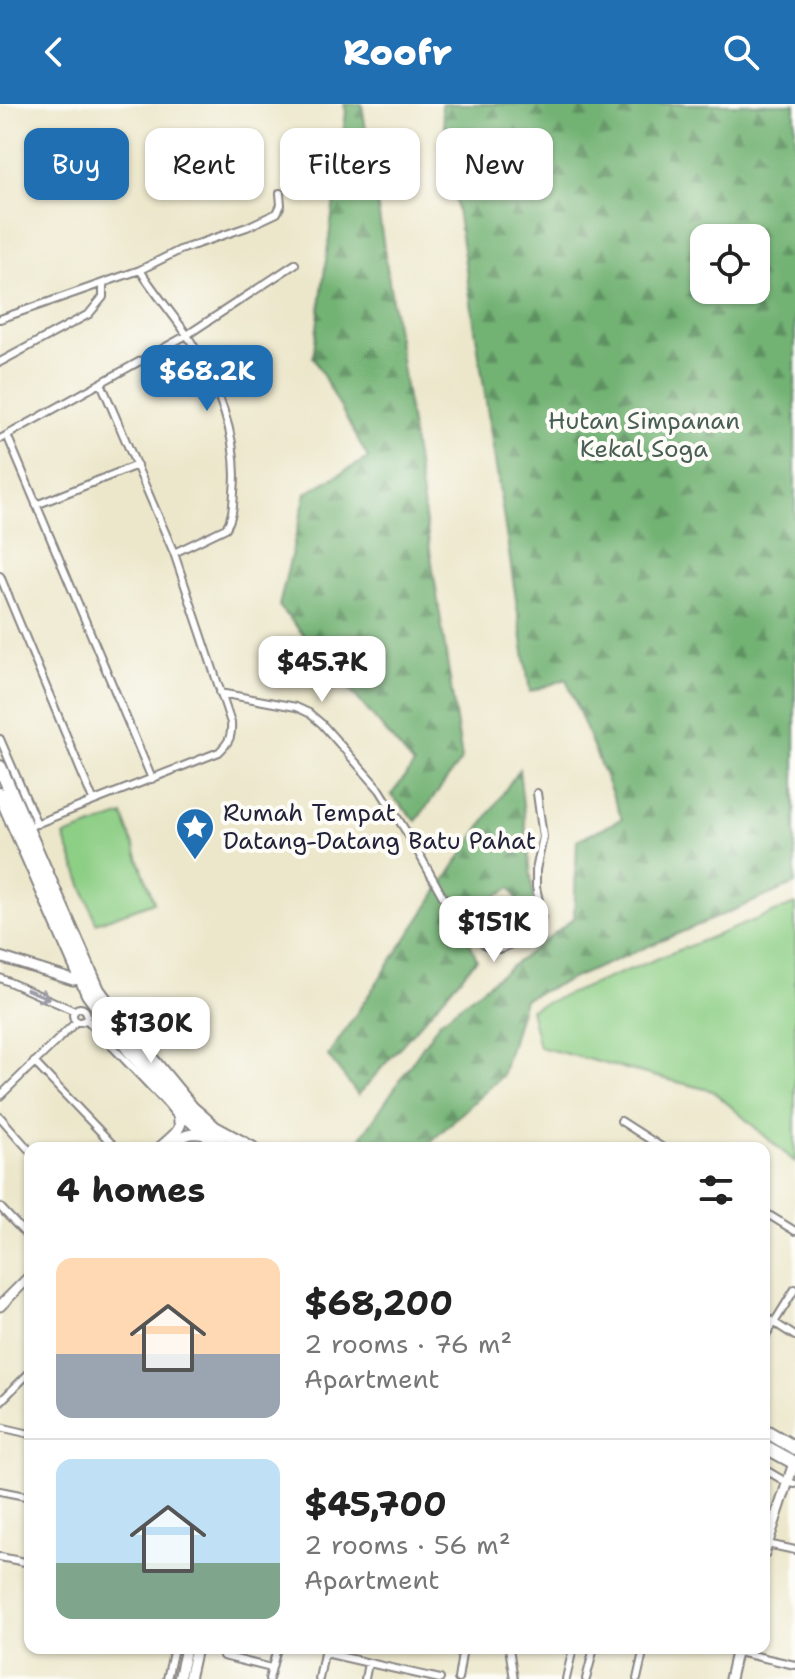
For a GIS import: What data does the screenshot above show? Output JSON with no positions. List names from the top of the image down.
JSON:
{
  "parks": ["Hutan Simpanan Kekal Soga"],
  "places": {
    "place": ["Rumah Tempat Datang-Datang Batu Pahat"]
  },
  "page": {
    "header": "Roofr",
    "chip": [
      "Buy",
      "Rent",
      "Filters",
      "New"
    ],
    "price": [
      "$68.2K",
      "$45.7K",
      "$151K",
      "$130K"
    ],
    "heading": "4 homes",
    "list": [
      {
        "name": "$68,200",
        "note": "2 rooms · 76 m² · Apartment"
      },
      {
        "name": "$45,700",
        "note": "2 rooms · 56 m² · Apartment"
      }
    ]
  }
}
